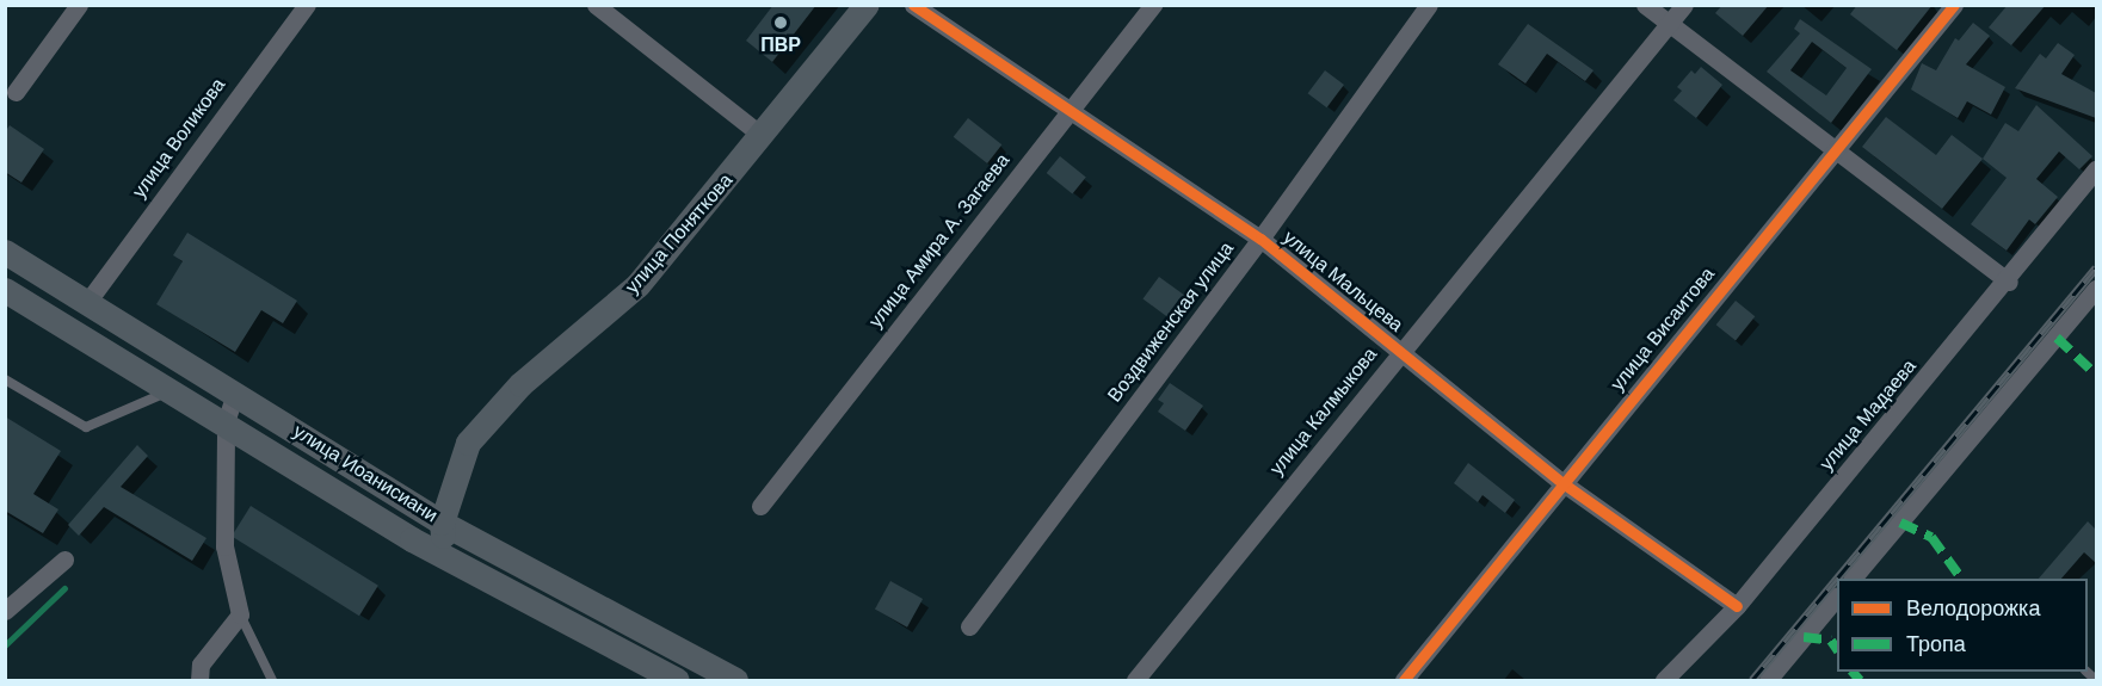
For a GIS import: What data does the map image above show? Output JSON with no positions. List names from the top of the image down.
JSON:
{
  "streets": {
    "main road": ["улица Поняткова", "улица Иоанисиани"],
    "street": [
      "улица Воликова",
      "улица Амира А. Загаева",
      "улица Мальцева",
      "Воздвиженская улица",
      "улица Висаитова",
      "улица Калмыкова",
      "улица Мадаева"
    ]
  },
  "crossings": [
    ["улица Воликова", "улица Иоанисиани"],
    ["улица Поняткова", "улица Иоанисиани"],
    ["улица Амира А. Загаева", "улица Мальцева"],
    ["улица Мальцева", "Воздвиженская улица"],
    ["улица Мальцева", "улица Висаитова"],
    ["улица Мальцева", "улица Калмыкова"],
    ["улица Мальцева", "улица Мадаева"]
  ],
  "places": ["ПВР"],
  "legend": ["Велодорожка", "Тропа"]
}
